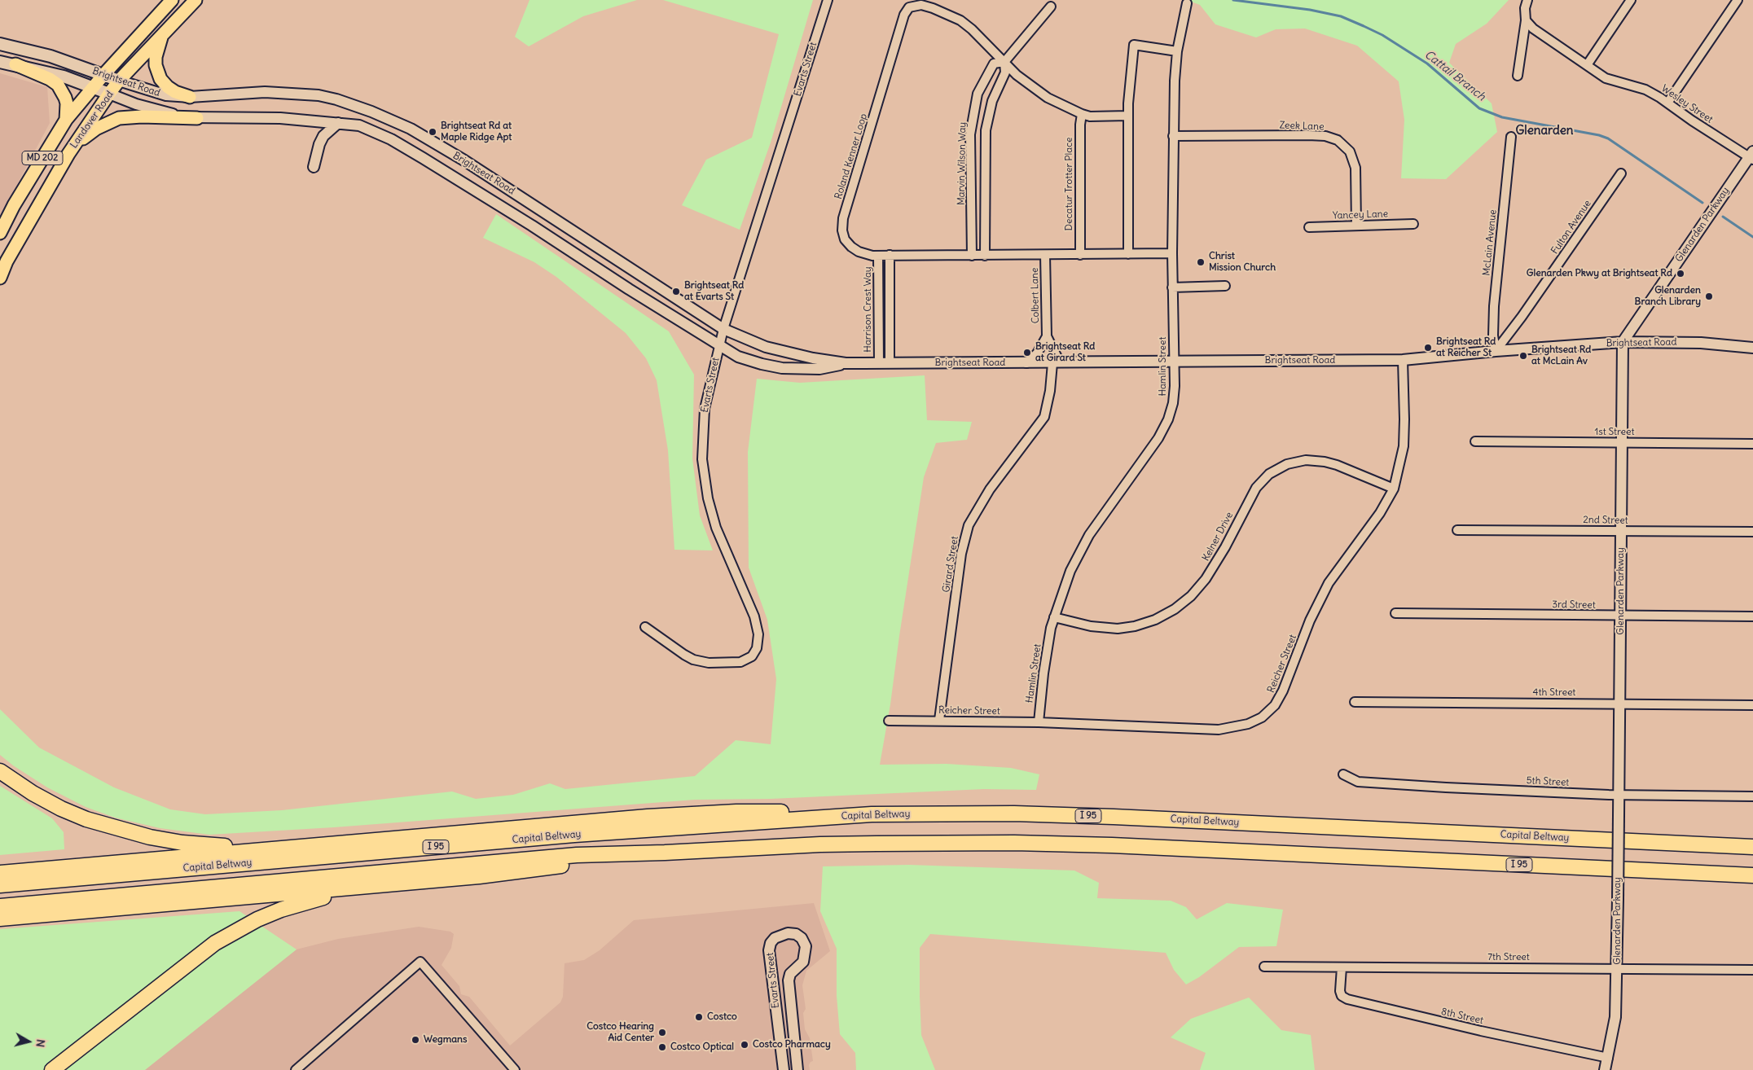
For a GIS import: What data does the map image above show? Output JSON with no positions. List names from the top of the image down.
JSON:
{
  "streets": {
    "highway": ["Capital Beltway", "I 95"],
    "main road": ["Brightseat Road", "Landover Road", "MD 202"],
    "street": [
      "Evarts Street",
      "Wesley Street",
      "Zeek Lane",
      "Roland Kenner Loop",
      "Marvin Wilson Way",
      "Decatur Trotter Place",
      "Yancey Lane",
      "Glenarden Parkway",
      "Fulton Avenue",
      "McLain Avenue",
      "Colbert Lane",
      "Harrison Crest Way",
      "Hamlin Street",
      "1st Street",
      "2nd Street",
      "Kelner Drive",
      "Girard Street",
      "3rd Street",
      "Reicher Street",
      "4th Street",
      "5th Street",
      "7th Street",
      "8th Street"
    ]
  },
  "crossings": [
    ["Evarts Street", "Brightseat Road"],
    ["Brightseat Road", "Landover Road"],
    ["Brightseat Road", "Glenarden Parkway"],
    ["Brightseat Road", "Fulton Avenue"],
    ["Brightseat Road", "McLain Avenue"],
    ["Brightseat Road", "Colbert Lane"],
    ["Brightseat Road", "Harrison Crest Way"],
    ["Brightseat Road", "Hamlin Street"],
    ["Brightseat Road", "Girard Street"],
    ["Brightseat Road", "Reicher Street"],
    ["Wesley Street", "Glenarden Parkway"],
    ["Zeek Lane", "Yancey Lane"],
    ["Zeek Lane", "Hamlin Street"],
    ["Roland Kenner Loop", "Marvin Wilson Way"],
    ["Roland Kenner Loop", "Decatur Trotter Place"],
    ["Roland Kenner Loop", "Colbert Lane"],
    ["Roland Kenner Loop", "Harrison Crest Way"],
    ["Roland Kenner Loop", "Hamlin Street"],
    ["Glenarden Parkway", "1st Street"],
    ["Glenarden Parkway", "2nd Street"],
    ["Glenarden Parkway", "3rd Street"],
    ["Glenarden Parkway", "4th Street"],
    ["Glenarden Parkway", "5th Street"],
    ["Glenarden Parkway", "7th Street"],
    ["Glenarden Parkway", "8th Street"],
    ["Fulton Avenue", "McLain Avenue"],
    ["Colbert Lane", "Girard Street"],
    ["Hamlin Street", "Kelner Drive"],
    ["Hamlin Street", "Reicher Street"],
    ["Kelner Drive", "Reicher Street"],
    ["Girard Street", "Reicher Street"],
    ["7th Street", "8th Street"]
  ],
  "districts": ["Glenarden"],
  "water": ["Cattail Branch"],
  "places": [
    "Brightseat Rd at Maple Ridge Apt",
    "Christ Mission Church",
    "Glenarden Pkwy at Brightseat Rd",
    "Brightseat Rd at Evarts St",
    "Glenarden Branch Library",
    "Brightseat Rd at Reicher St",
    "Brightseat Rd at Girard St",
    "Brightseat Rd at McLain Av",
    "Costco",
    "Costco Hearing Aid Center",
    "Wegmans",
    "Costco Pharmacy",
    "Costco Optical"
  ],
  "north": "right"
}
